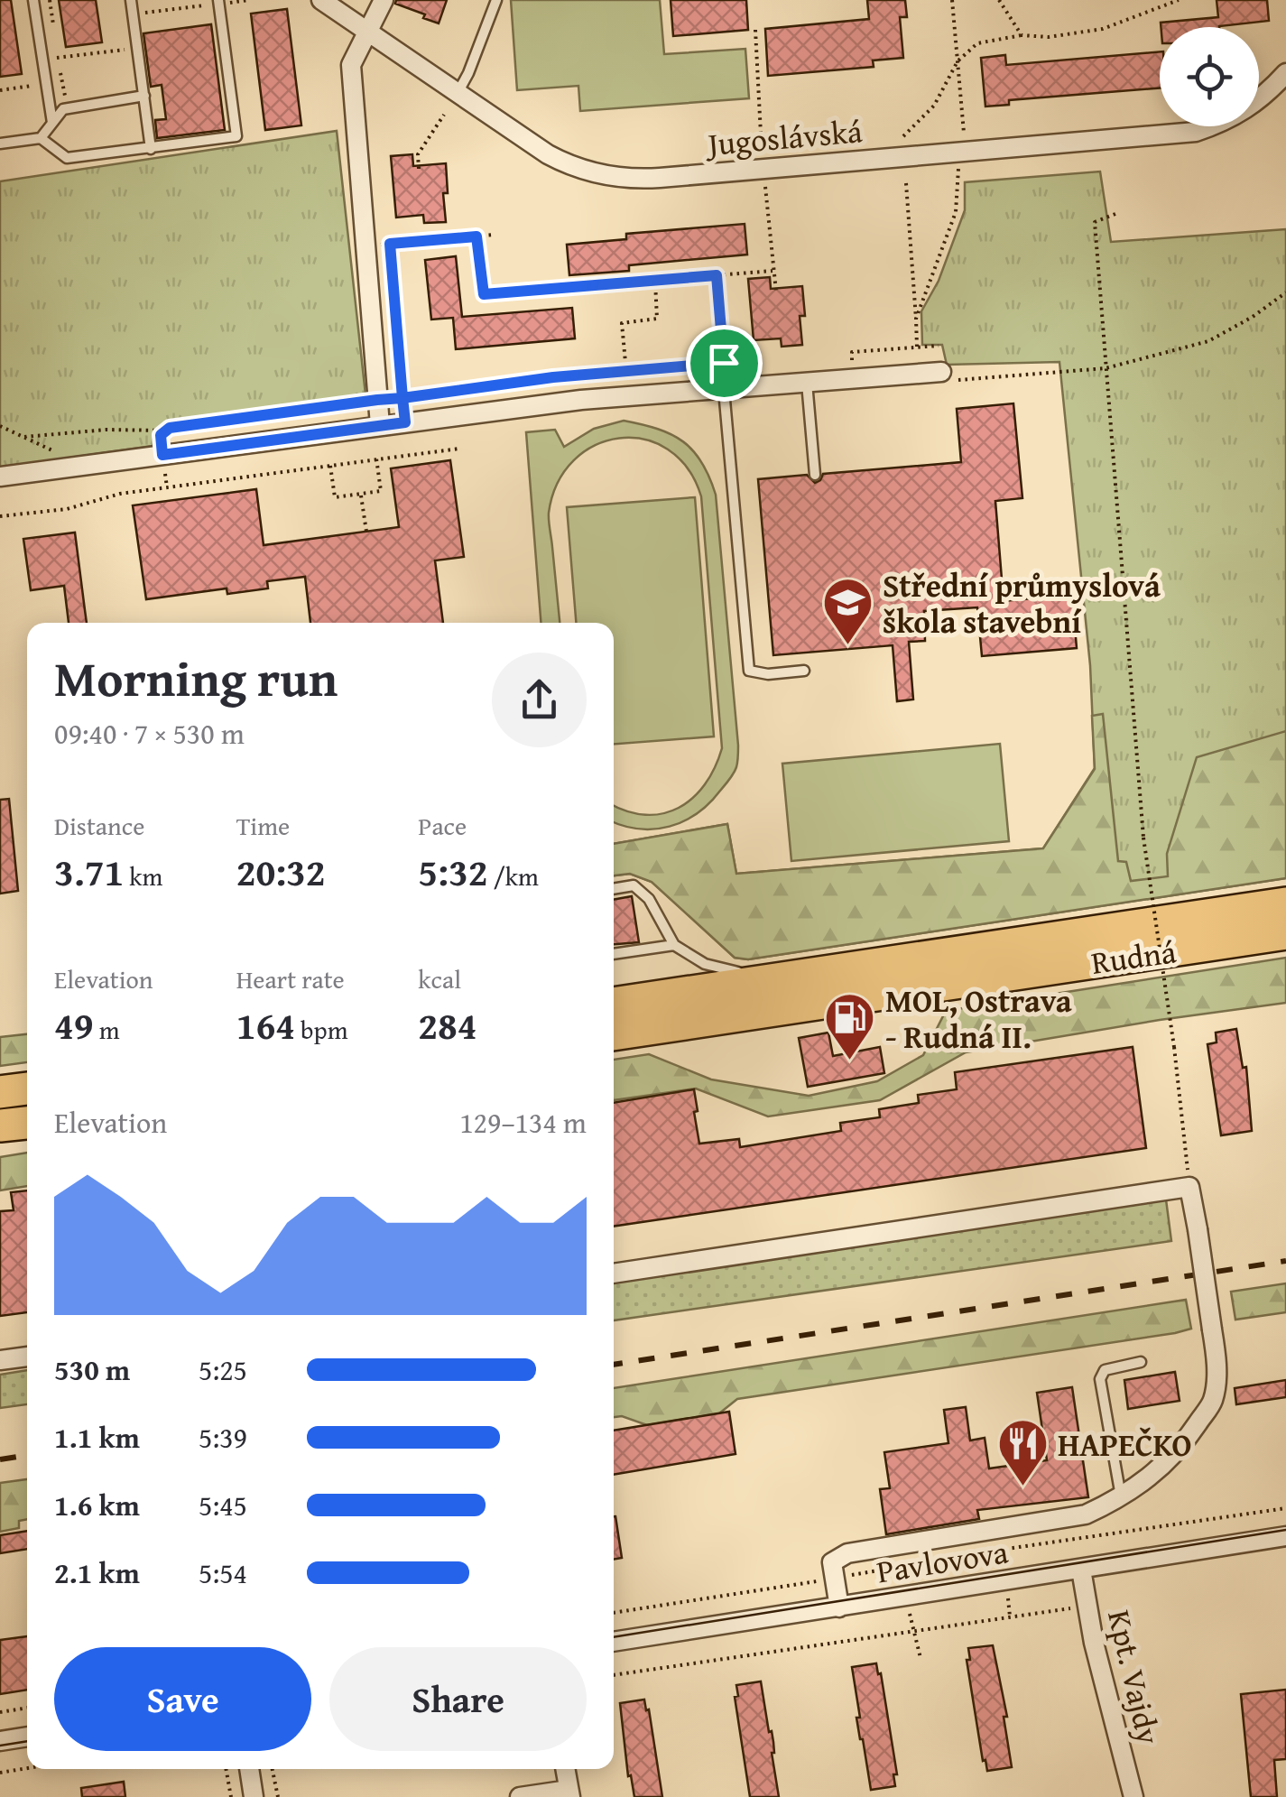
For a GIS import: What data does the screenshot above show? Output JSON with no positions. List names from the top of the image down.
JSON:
{
  "streets": {
    "highway": ["Rudná"],
    "street": ["Jugoslávská", "Pavlovova", "Kpt. Vajdy"]
  },
  "crossings": [
    ["Pavlovova", "Kpt. Vajdy"]
  ],
  "places": {
    "school or university": ["Střední průmyslová škola stavební"],
    "fuel station": ["MOL, Ostrava - Rudná II."],
    "restaurant": ["HAPEČKO"]
  },
  "page": {
    "heading": ["Morning run", "09:40 · 7 × 530 m"],
    "stats": [
      ["Distance", "3.71 km"],
      ["Time", "20:32"],
      ["Pace", "5:32 /km"],
      ["Elevation", "49 m"],
      ["Heart rate", "164 bpm"],
      ["kcal", "284"]
    ],
    "chart": ["Elevation", "129–134 m"],
    "list": [
      {
        "name": "530 m",
        "note": "5:25"
      },
      {
        "name": "1.1 km",
        "note": "5:39"
      },
      {
        "name": "1.6 km",
        "note": "5:45"
      },
      {
        "name": "2.1 km",
        "note": "5:54"
      }
    ],
    "buttons": ["Save", "Share"]
  }
}
